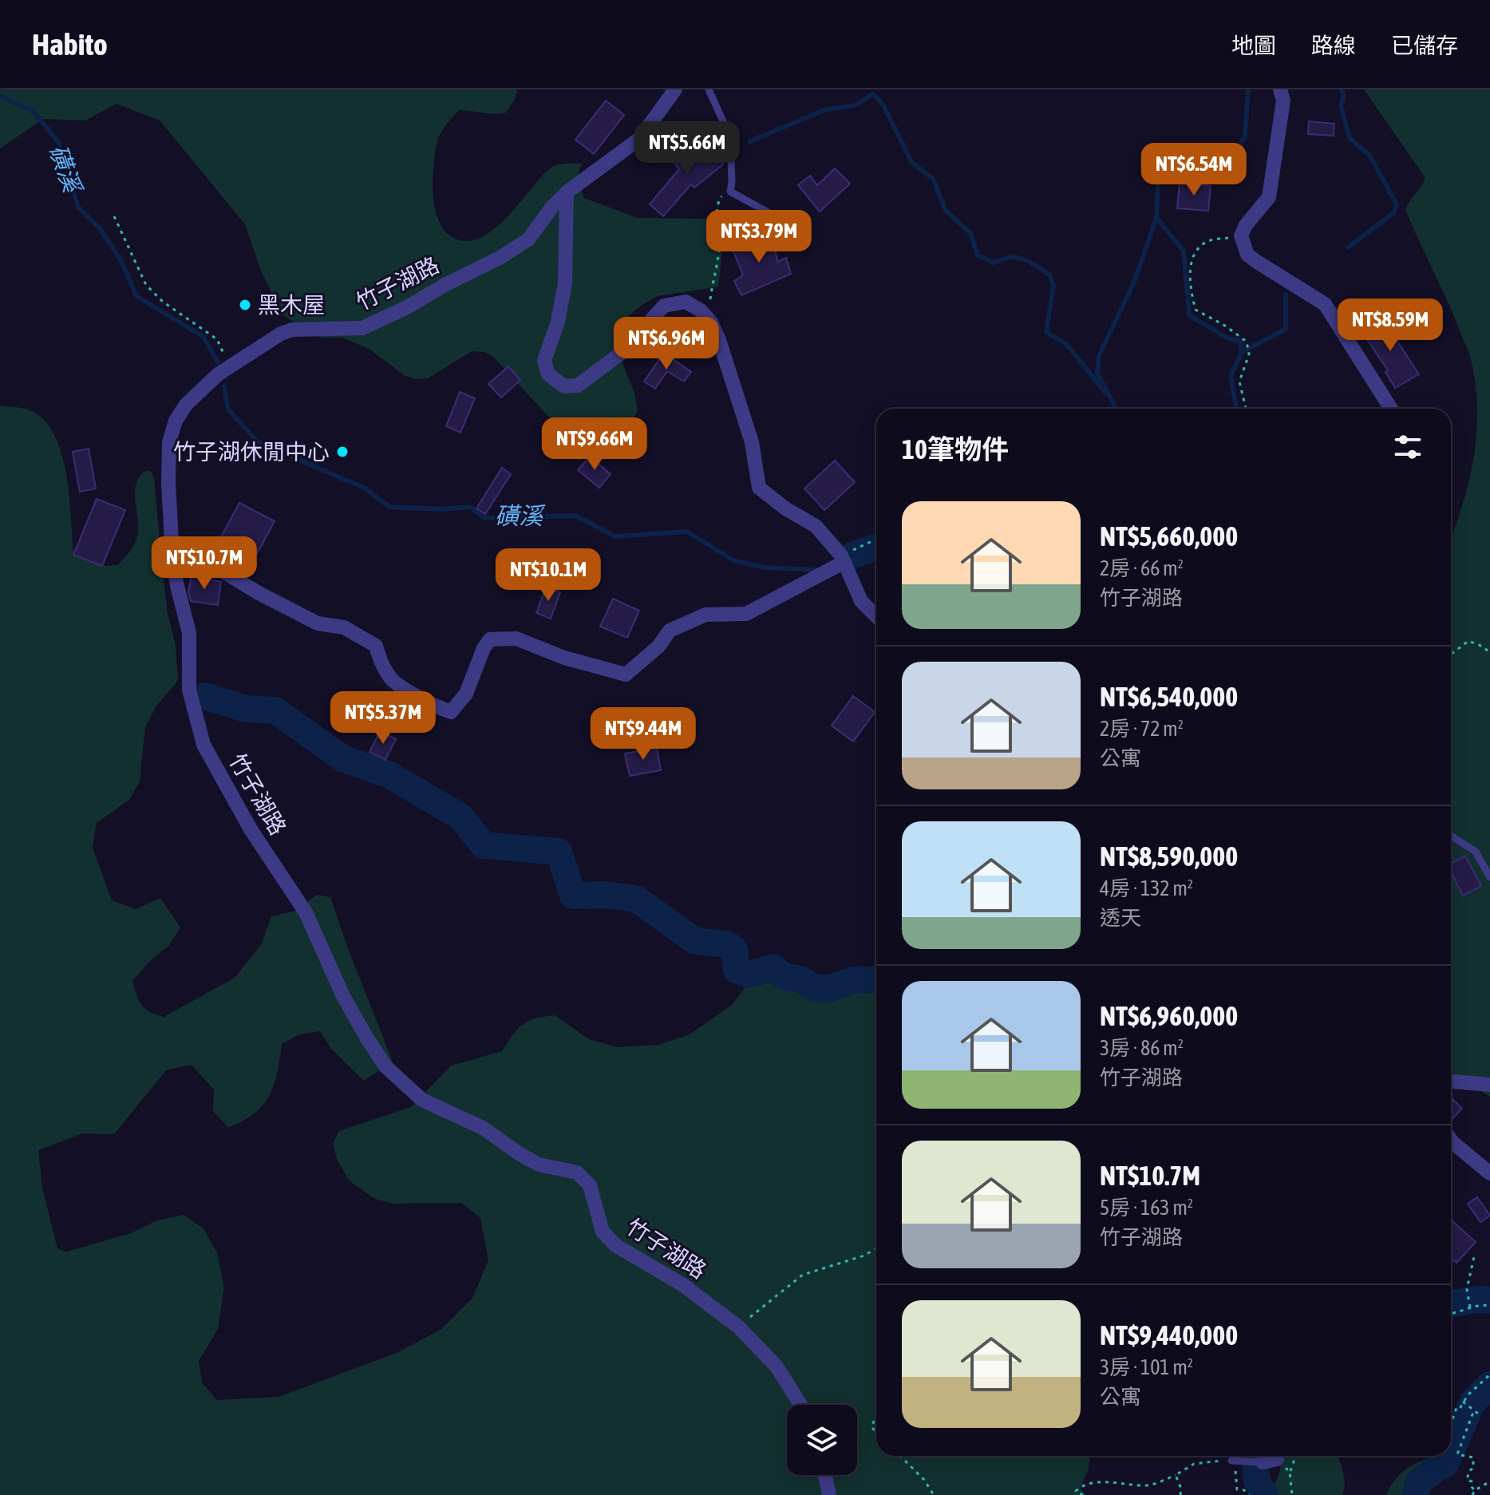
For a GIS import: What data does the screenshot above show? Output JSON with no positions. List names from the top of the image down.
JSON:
{
  "streets": {
    "street": ["竹子湖路"]
  },
  "water": ["磺溪"],
  "places": ["黑木屋", "竹子湖休閒中心"],
  "page": {
    "header": "Habito",
    "nav": ["地圖", "路線", "已儲存"],
    "price": [
      "NT$5.66M",
      "NT$6.54M",
      "NT$3.79M",
      "NT$8.59M",
      "NT$6.96M",
      "NT$9.66M",
      "NT$10.7M",
      "NT$10.1M",
      "NT$5.37M",
      "NT$9.44M"
    ],
    "heading": "10筆物件",
    "list": [
      {
        "name": "NT$5,660,000",
        "note": "2房 · 66 m² · 竹子湖路"
      },
      {
        "name": "NT$6,540,000",
        "note": "2房 · 72 m² · 公寓"
      },
      {
        "name": "NT$8,590,000",
        "note": "4房 · 132 m² · 透天"
      },
      {
        "name": "NT$6,960,000",
        "note": "3房 · 86 m² · 竹子湖路"
      },
      {
        "name": "NT$10.7M",
        "note": "5房 · 163 m² · 竹子湖路"
      },
      {
        "name": "NT$9,440,000",
        "note": "3房 · 101 m² · 公寓"
      }
    ]
  }
}
